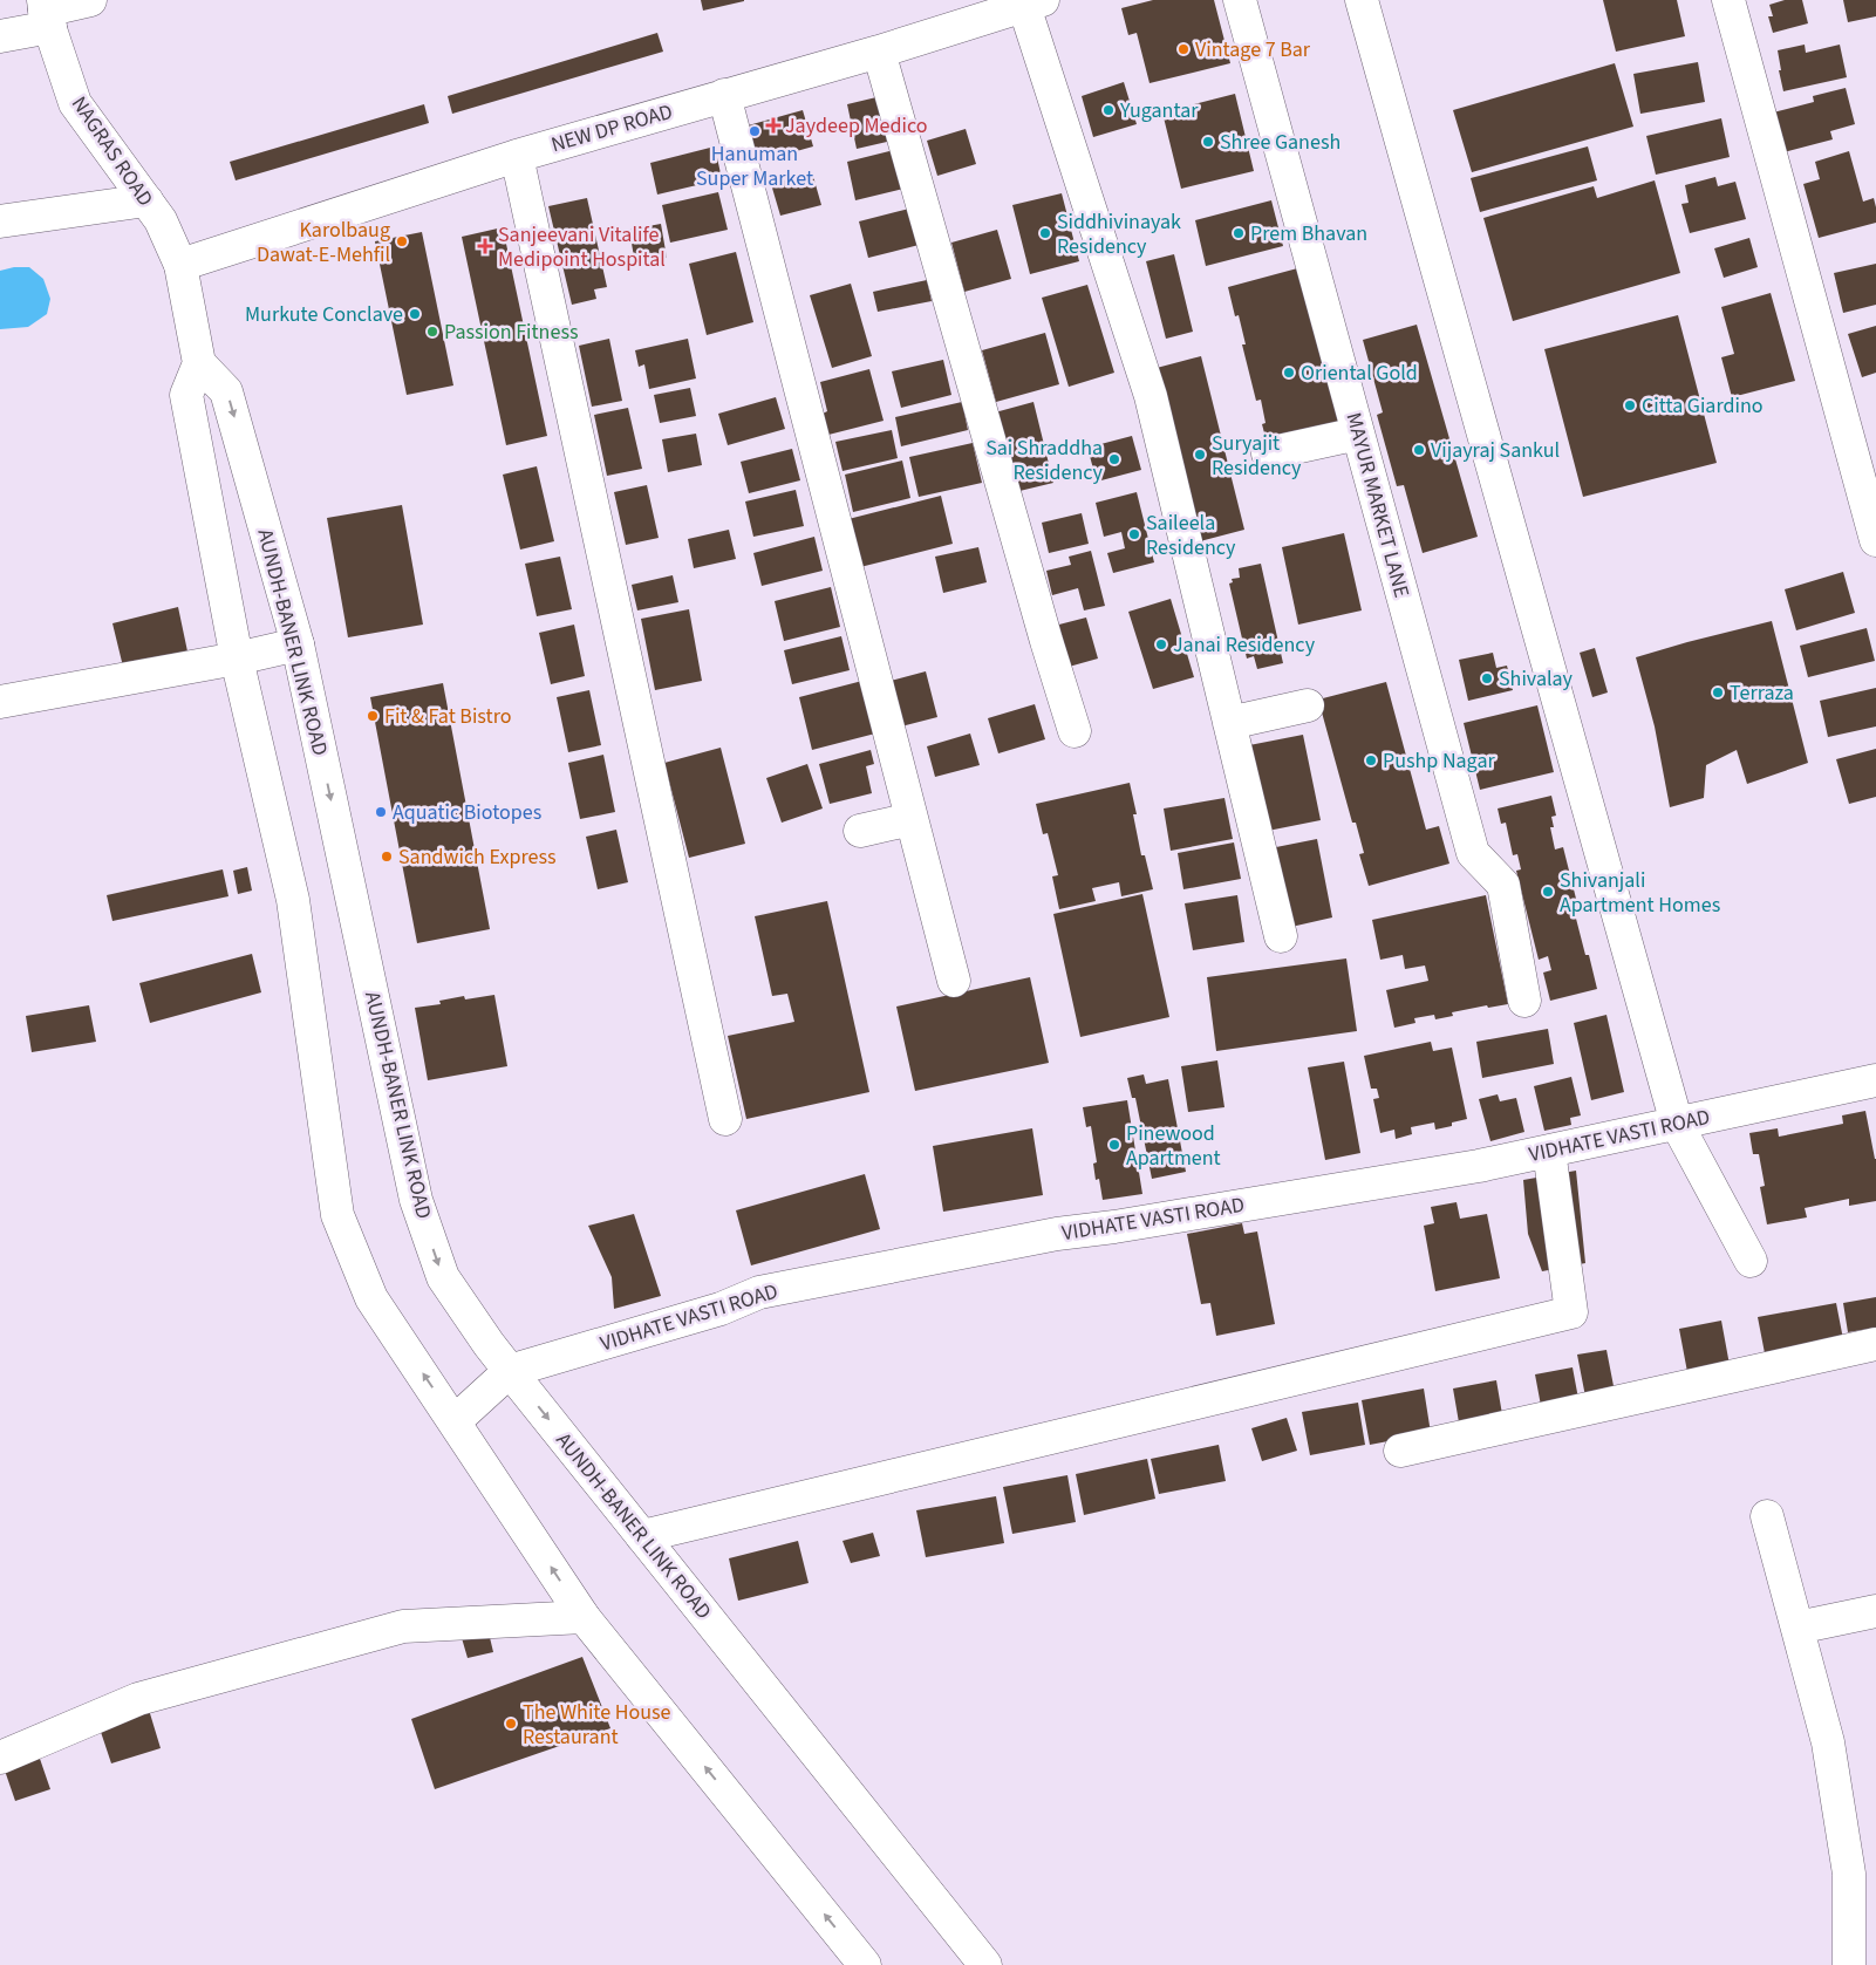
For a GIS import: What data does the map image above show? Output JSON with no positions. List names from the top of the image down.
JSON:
{
  "streets": {
    "street": [
      "NEW DP ROAD",
      "NAGRAS ROAD",
      "MAYUR MARKET LANE",
      "AUNDH-BANER LINK ROAD",
      "VIDHATE VASTI ROAD"
    ]
  },
  "crossings": [
    ["NEW DP ROAD", "NAGRAS ROAD"],
    ["AUNDH-BANER LINK ROAD", "VIDHATE VASTI ROAD"]
  ],
  "places": {
    "other": [
      "Vintage 7 Bar",
      "Yugantar",
      "Hanuman Super Market",
      "Shree Ganesh",
      "Siddhivinayak Residency",
      "Prem Bhavan",
      "Karolbaug Dawat-E-Mehfil",
      "Murkute Conclave",
      "Passion Fitness",
      "Oriental Gold",
      "Citta Giardino",
      "Vijayraj Sankul",
      "Suryajit Residency",
      "Sai Shraddha Residency",
      "Saileela Residency",
      "Janai Residency",
      "Shivalay",
      "Terraza",
      "Fit & Fat Bistro",
      "Pushp Nagar",
      "Aquatic Biotopes",
      "Sandwich Express",
      "Shivanjali Apartment Homes",
      "Pinewood Apartment",
      "The White House Restaurant"
    ],
    "health": ["Jaydeep Medico", "Sanjeevani Vitalife Medipoint Hospital"]
  }
}
